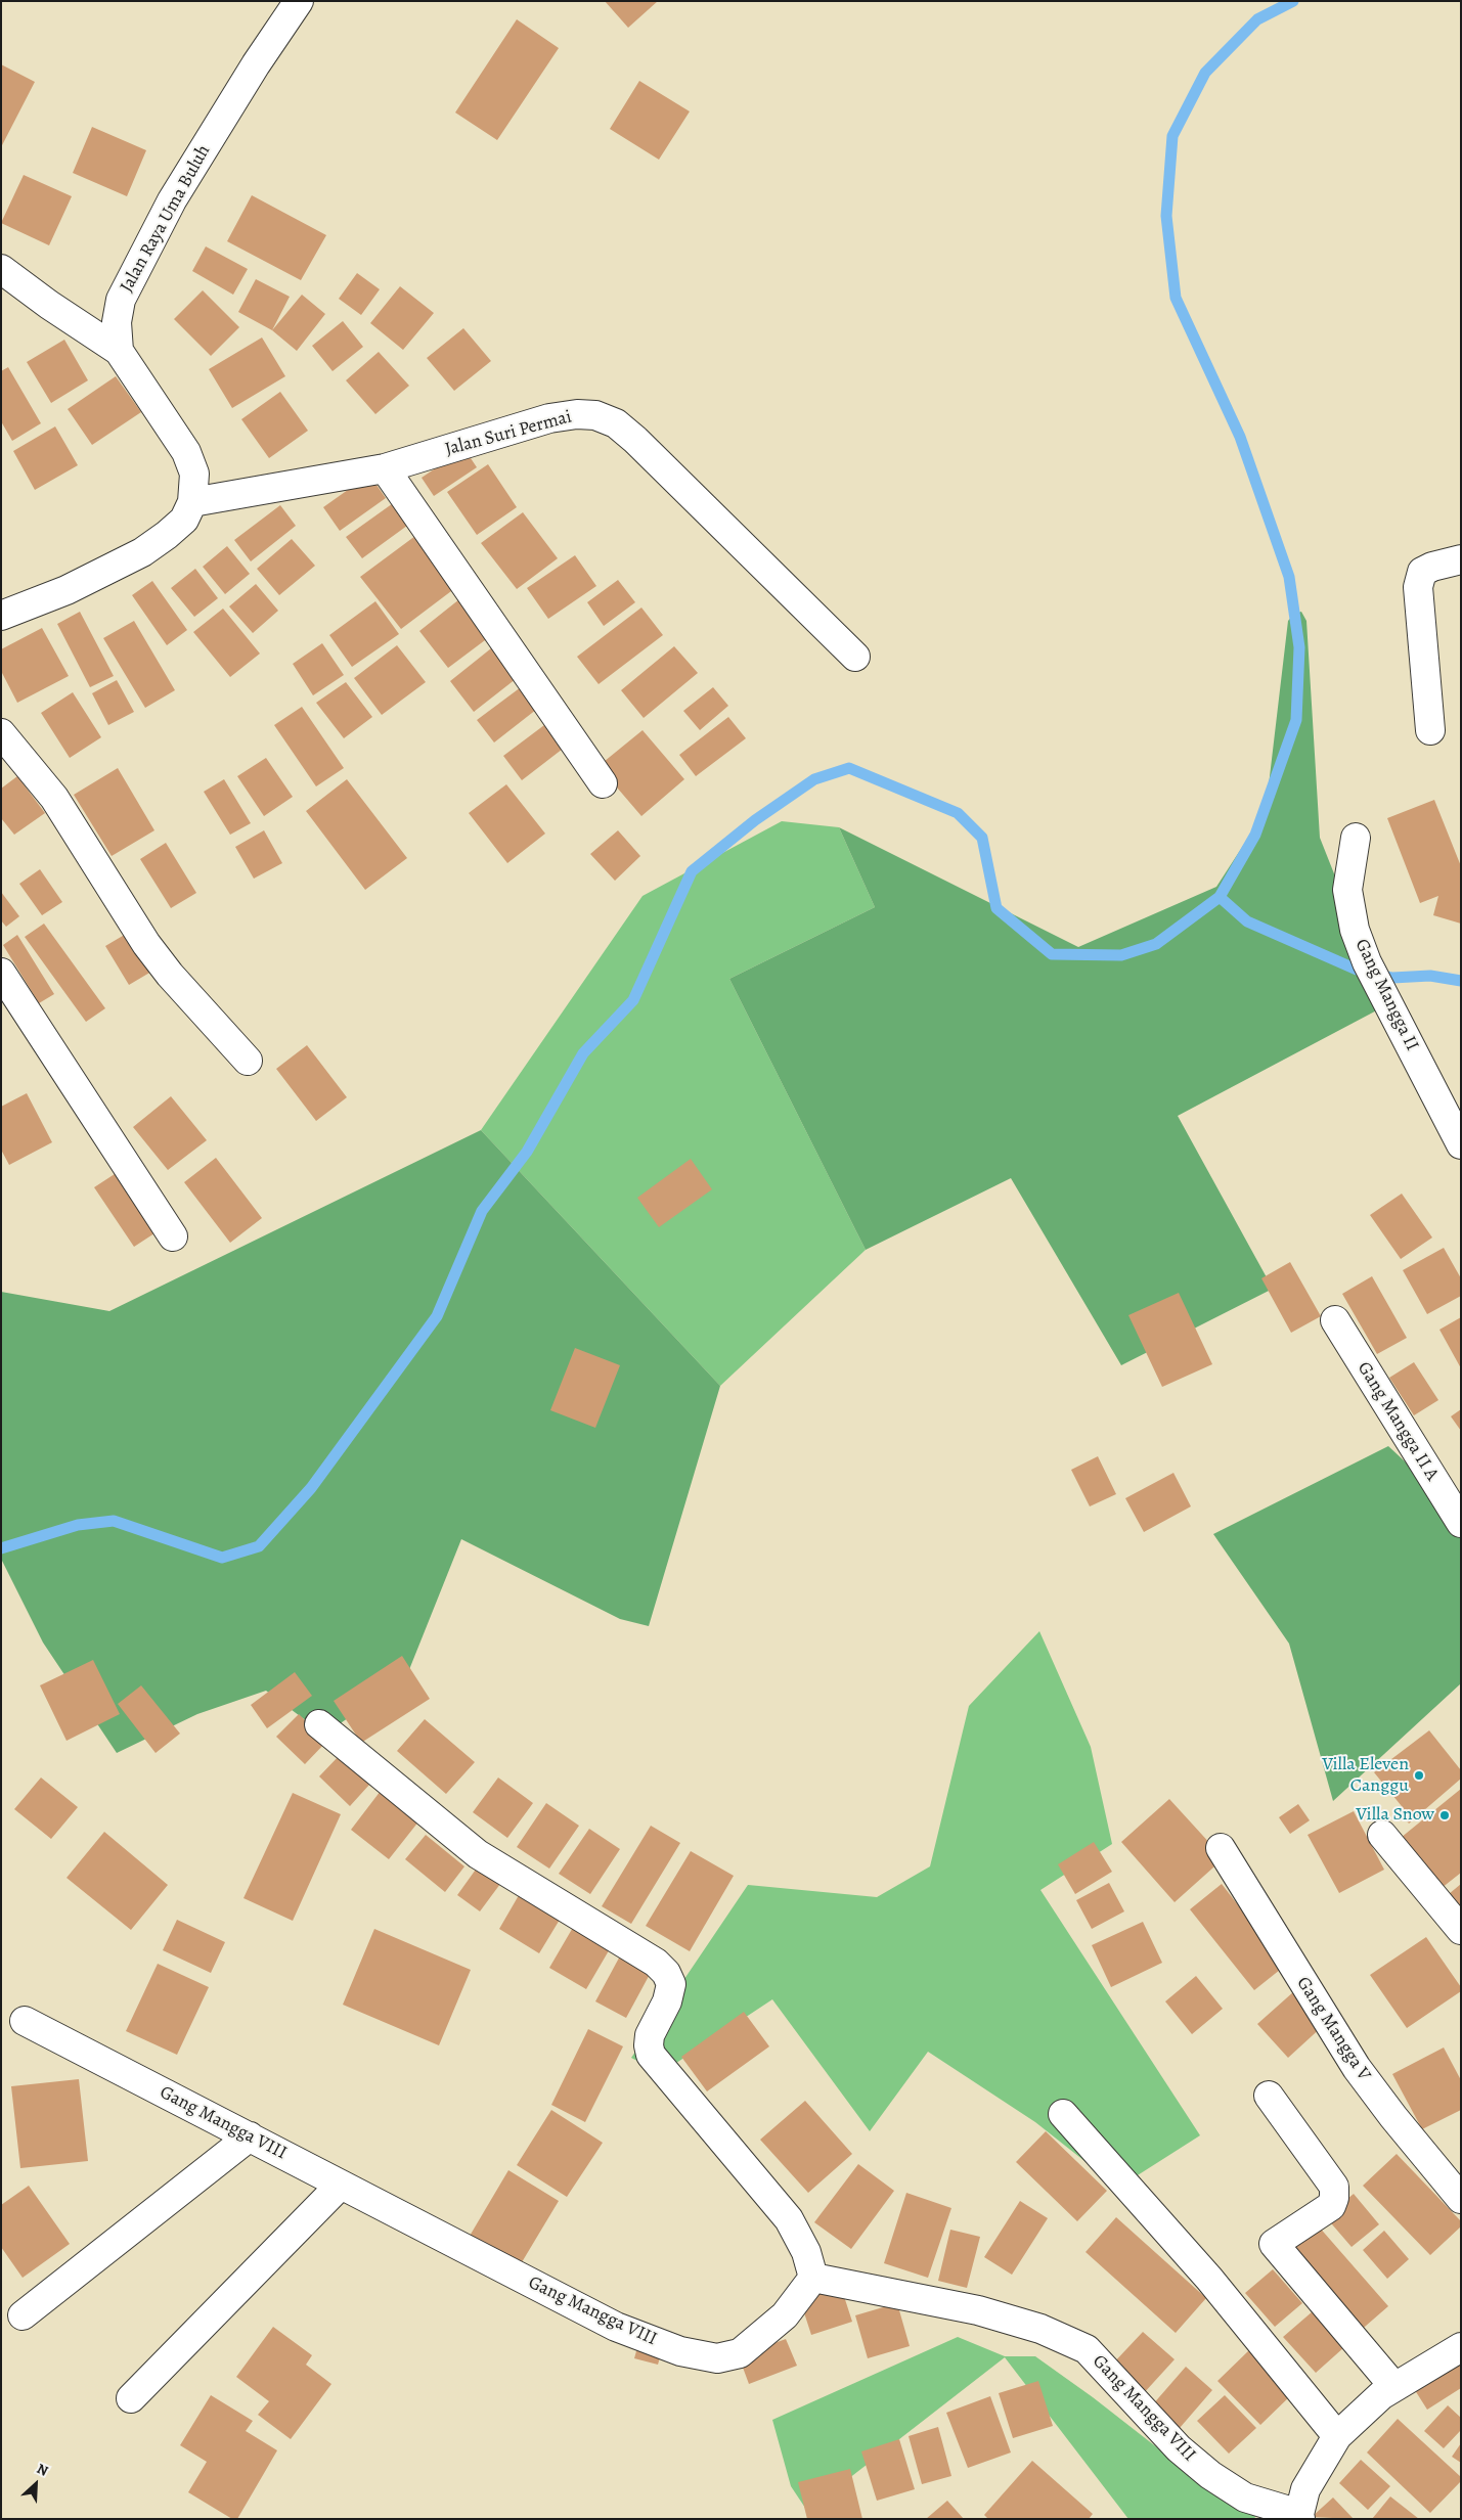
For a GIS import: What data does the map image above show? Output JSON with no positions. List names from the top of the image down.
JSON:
{
  "streets": {
    "street": [
      "Jalan Raya Uma Buluh",
      "Jalan Suri Permai",
      "Gang Mangga II",
      "Gang Mangga II A",
      "Gang Mangga V",
      "Gang Mangga VIII"
    ]
  },
  "crossings": [
    ["Jalan Raya Uma Buluh", "Jalan Suri Permai"]
  ],
  "places": ["Villa Eleven Canggu", "Villa Snow"],
  "north": "top right"
}
